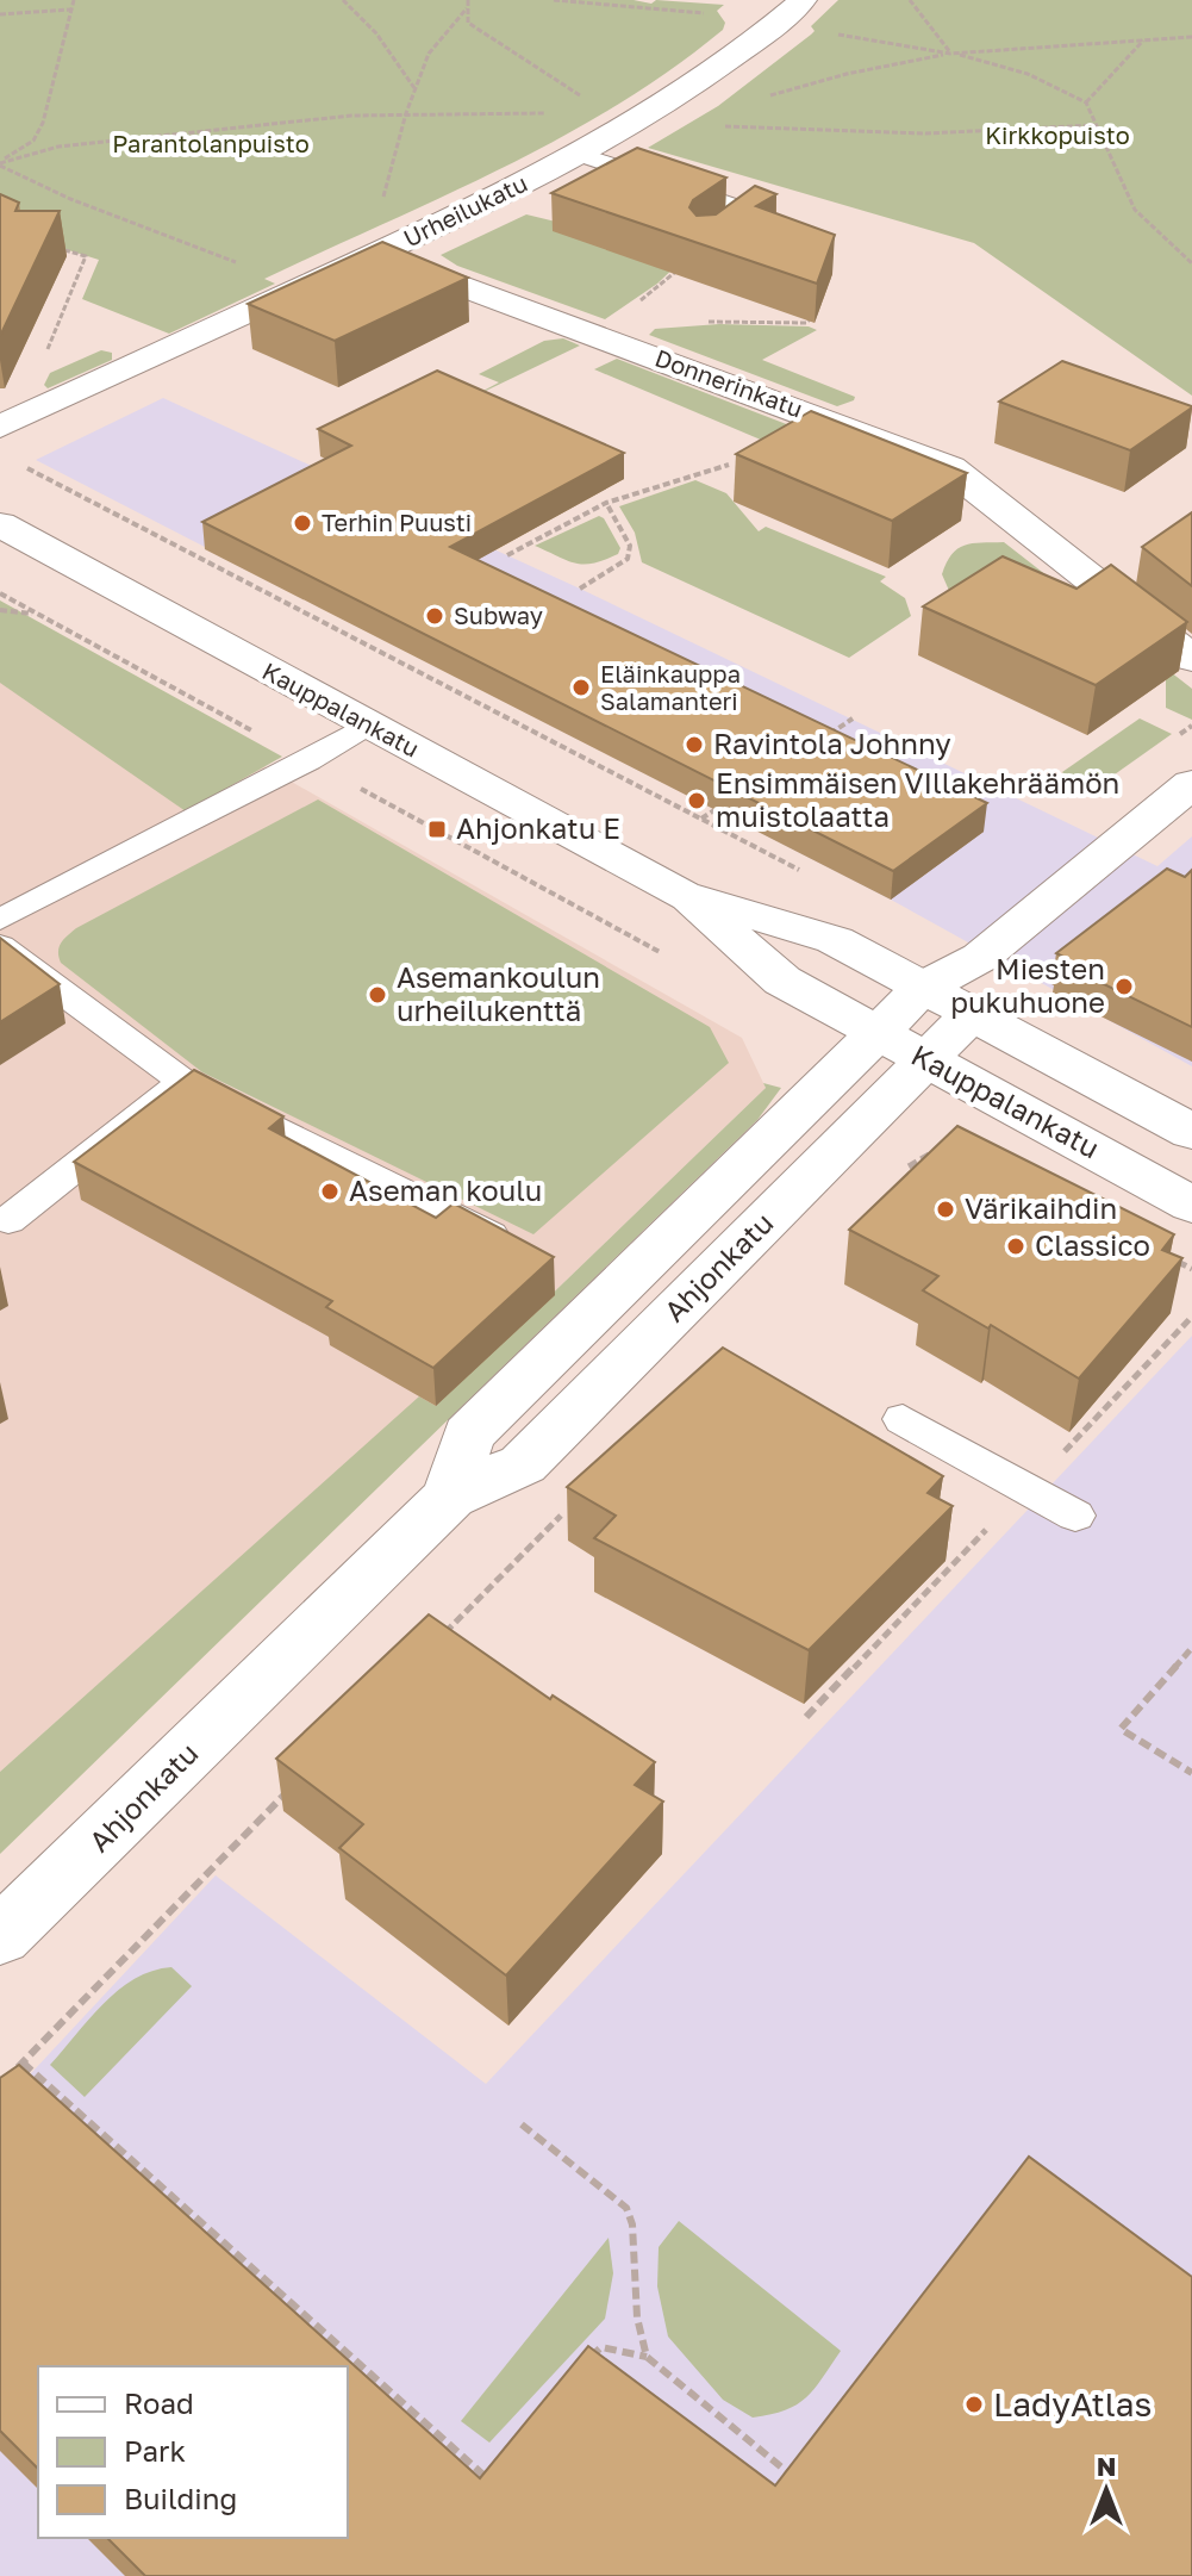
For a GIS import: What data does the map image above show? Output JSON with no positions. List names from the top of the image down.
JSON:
{
  "streets": {
    "main road": [
      "Urheilukatu",
      "Donnerinkatu",
      "Kauppalankatu",
      "Ahjonkatu"
    ]
  },
  "crossings": [
    ["Urheilukatu", "Donnerinkatu"],
    ["Kauppalankatu", "Ahjonkatu"]
  ],
  "parks": ["Kirkkopuisto", "Parantolanpuisto"],
  "places": {
    "other": [
      "Terhin Puusti",
      "Subway",
      "Eläinkauppa Salamanteri",
      "Ravintola Johnny",
      "Ensimmäisen VIllakehräämön muistolaatta",
      "Miesten pukuhuone",
      "Asemankoulun urheilukenttä",
      "Aseman koulu",
      "Värikaihdin",
      "Classico",
      "LadyAtlas"
    ],
    "transit": ["Ahjonkatu E"]
  },
  "legend": ["Road", "Park", "Building"],
  "north": "top"
}
